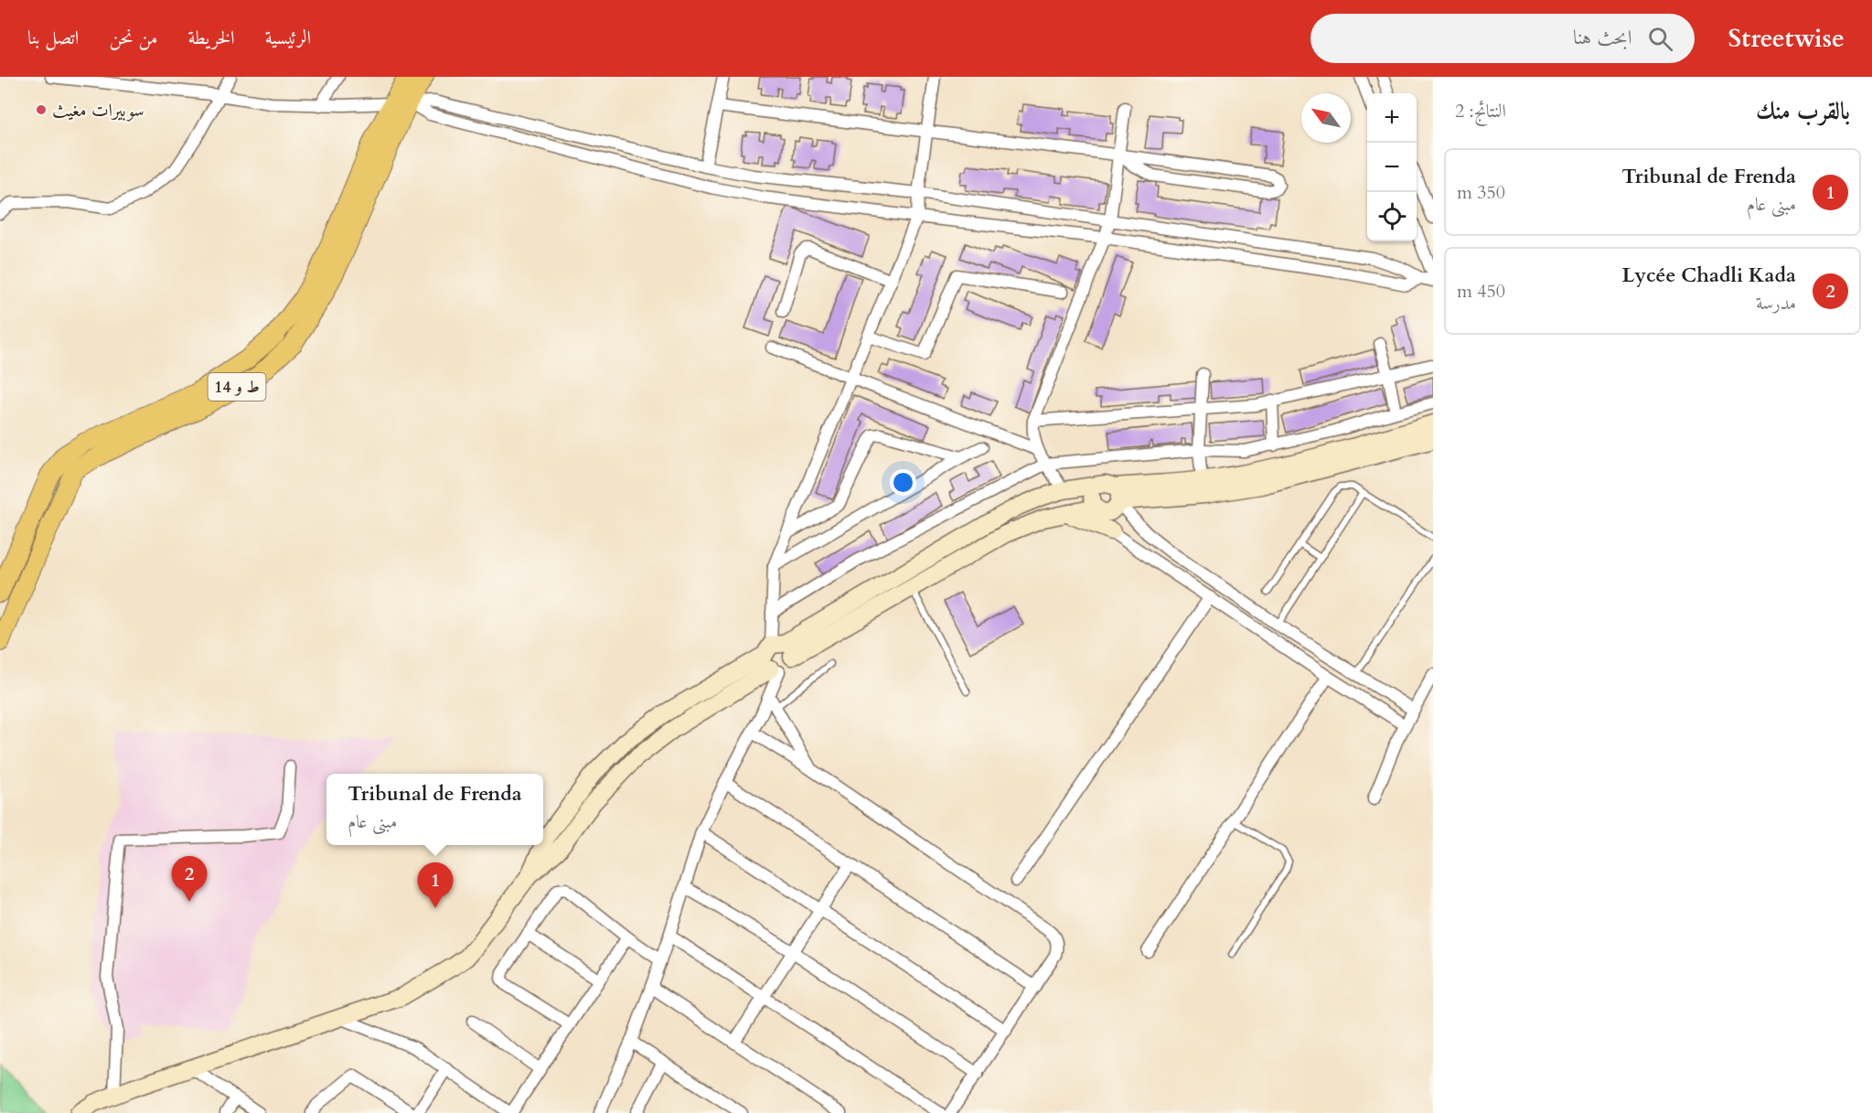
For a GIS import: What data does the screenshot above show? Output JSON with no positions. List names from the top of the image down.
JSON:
{
  "streets": {
    "main road": ["ط و 14"]
  },
  "places": ["سوبيرات مغيث"],
  "north": "top left",
  "page": {
    "header": "Streetwise",
    "search": "ابحث هنا",
    "nav": [
      "الرئيسية",
      "الخريطة",
      "من نحن",
      "اتصل بنا"
    ],
    "heading": ["بالقرب منك", "النتائج: 2"],
    "map_buttons": ["+", "−"],
    "list": [
      {
        "mark": "1",
        "name": "Tribunal de Frenda",
        "note": "مبنى عام",
        "value": "350 m"
      },
      {
        "mark": "2",
        "name": "Lycée Chadli Kada",
        "note": "مدرسة",
        "value": "450 m"
      }
    ],
    "popup": ["Tribunal de Frenda", "مبنى عام"],
    "pins": ["2", "1"]
  }
}
